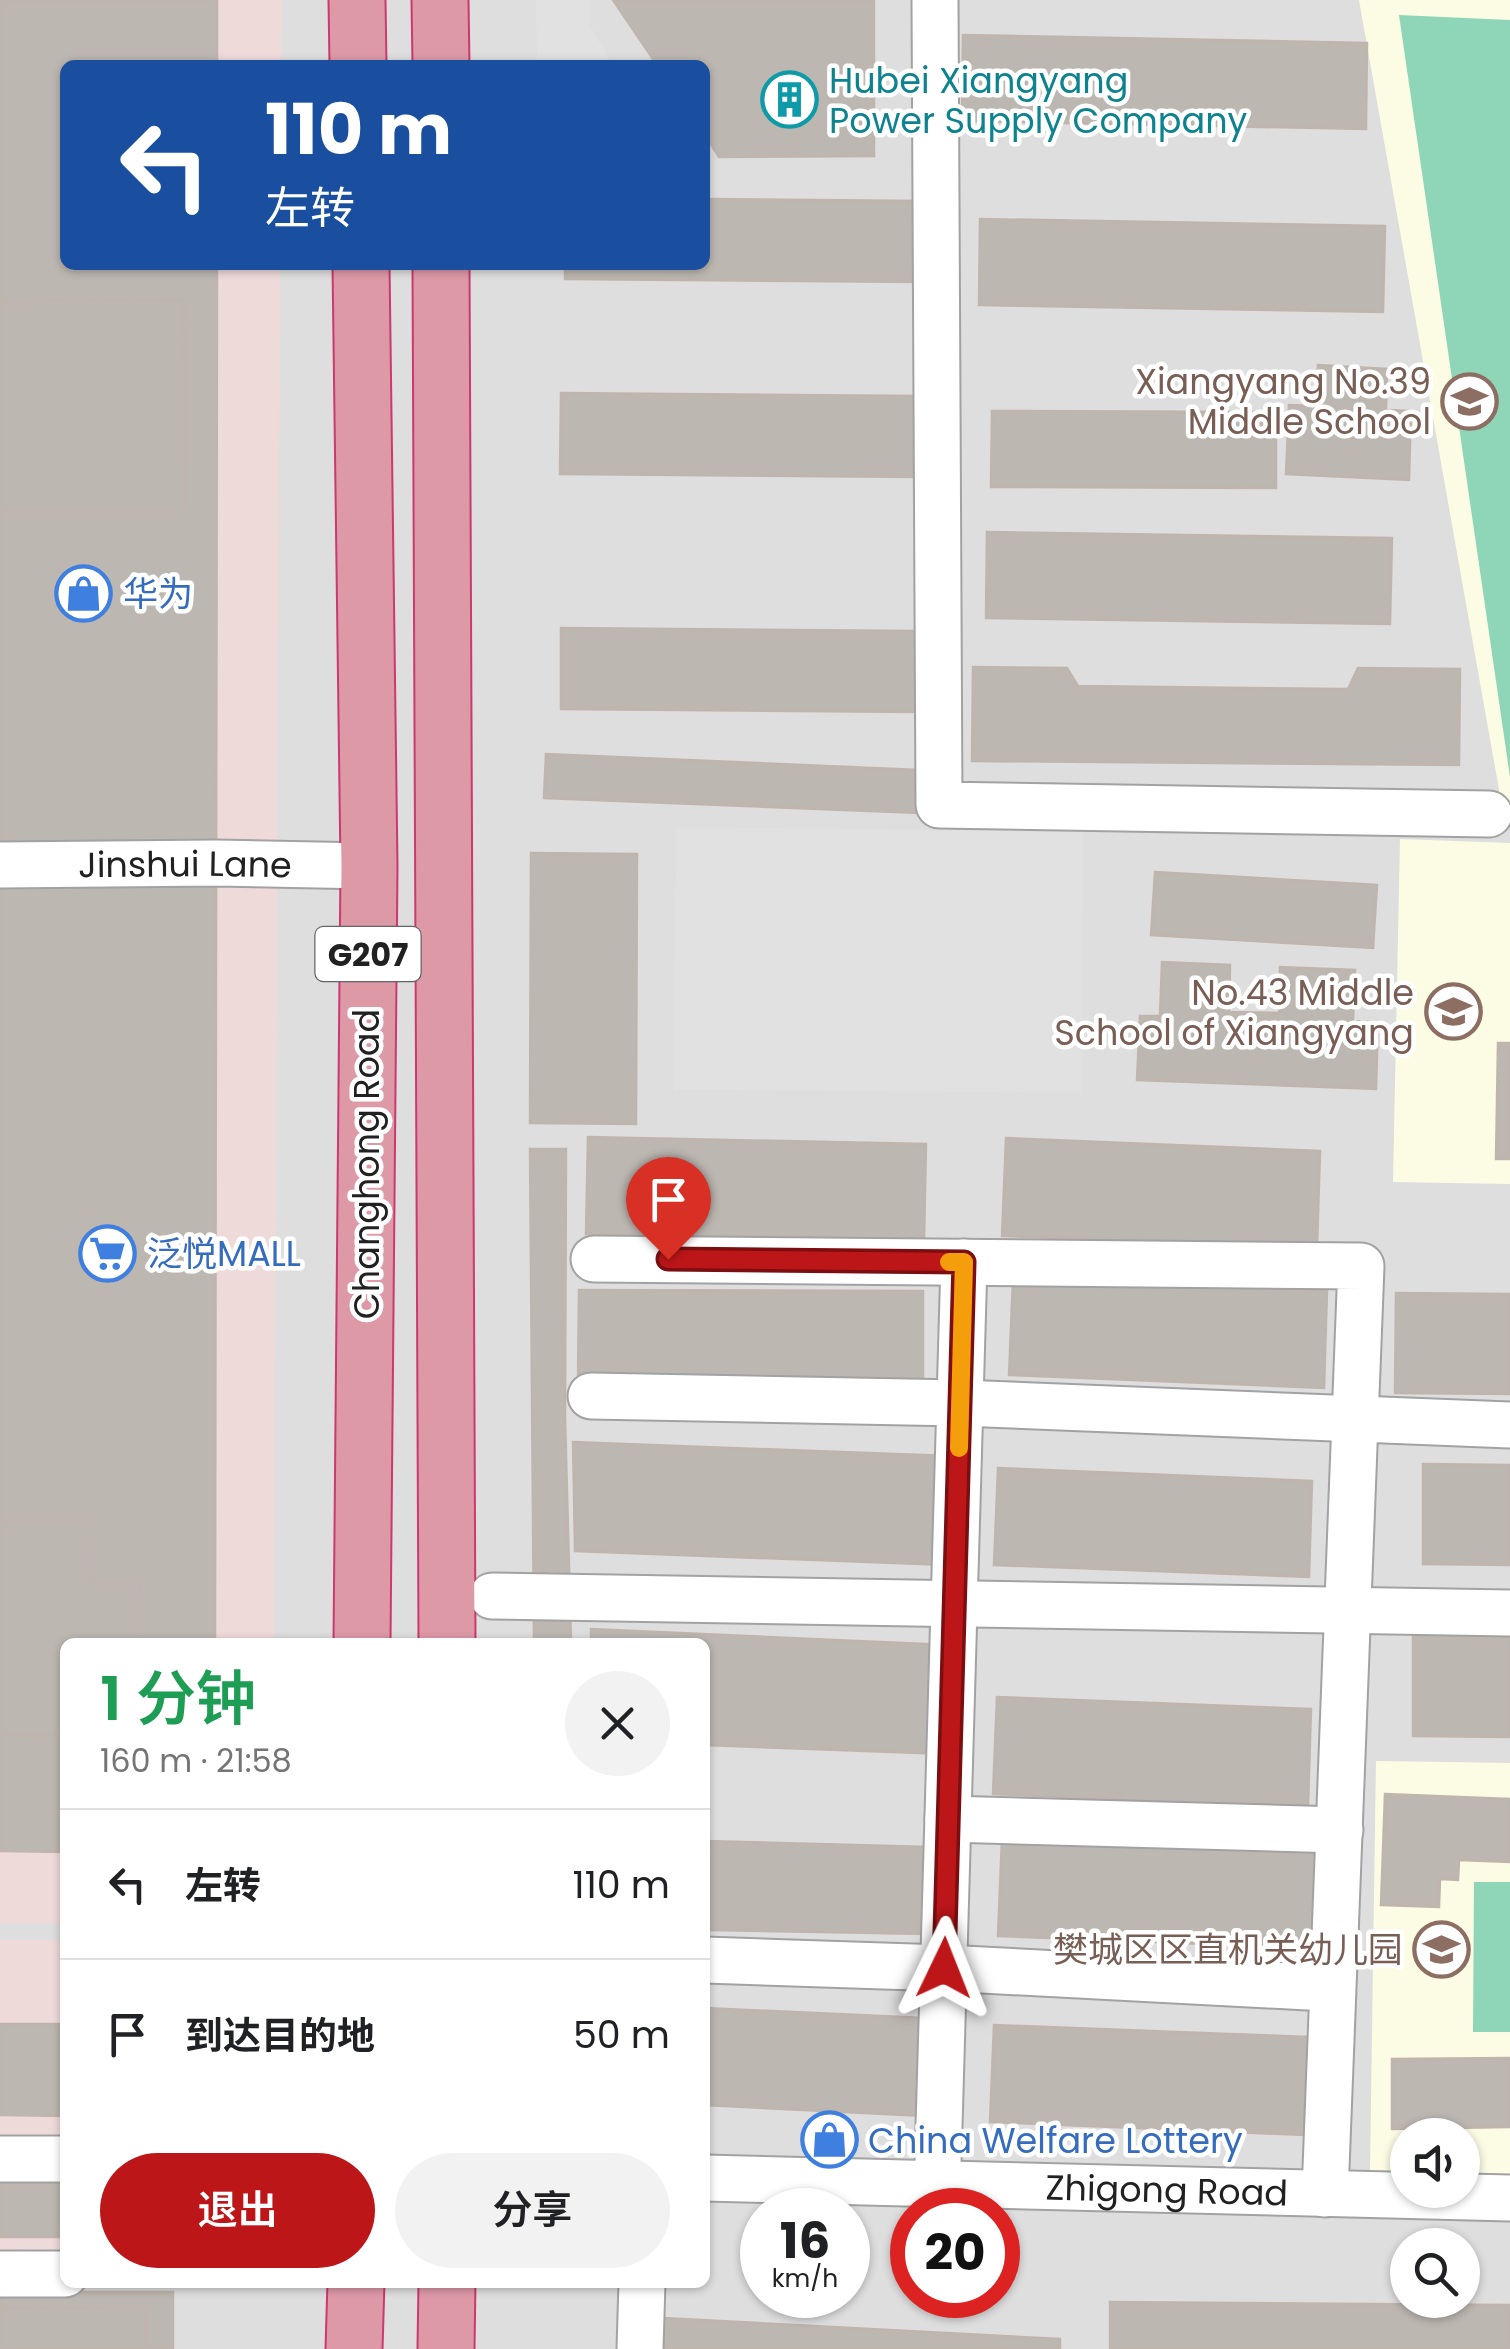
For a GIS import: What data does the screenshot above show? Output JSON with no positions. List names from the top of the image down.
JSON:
{
  "streets": {
    "highway": ["G207", "Changhong Road"],
    "street": ["Jinshui Lane", "Zhigong Road"]
  },
  "crossings": [
    ["Jinshui Lane", "Changhong Road"]
  ],
  "places": {
    "building": ["Hubei Xiangyang Power Supply Company"],
    "school or university": ["Xiangyang No.39 Middle School", "No.43 Middle School of Xiangyang", "樊城区区直机关幼儿园"],
    "shop": ["华为", "China Welfare Lottery"],
    "supermarket": ["泛悦MALL"]
  },
  "page": {
    "turn": ["110 m", "左转"],
    "heading": ["1 分钟", "160 m · 21:58"],
    "list": [
      {
        "name": "左转",
        "value": "110 m"
      },
      {
        "name": "到达目的地",
        "value": "50 m"
      }
    ],
    "buttons": ["退出", "分享"],
    "speed": "16 km/h",
    "limit": "20"
  }
}
